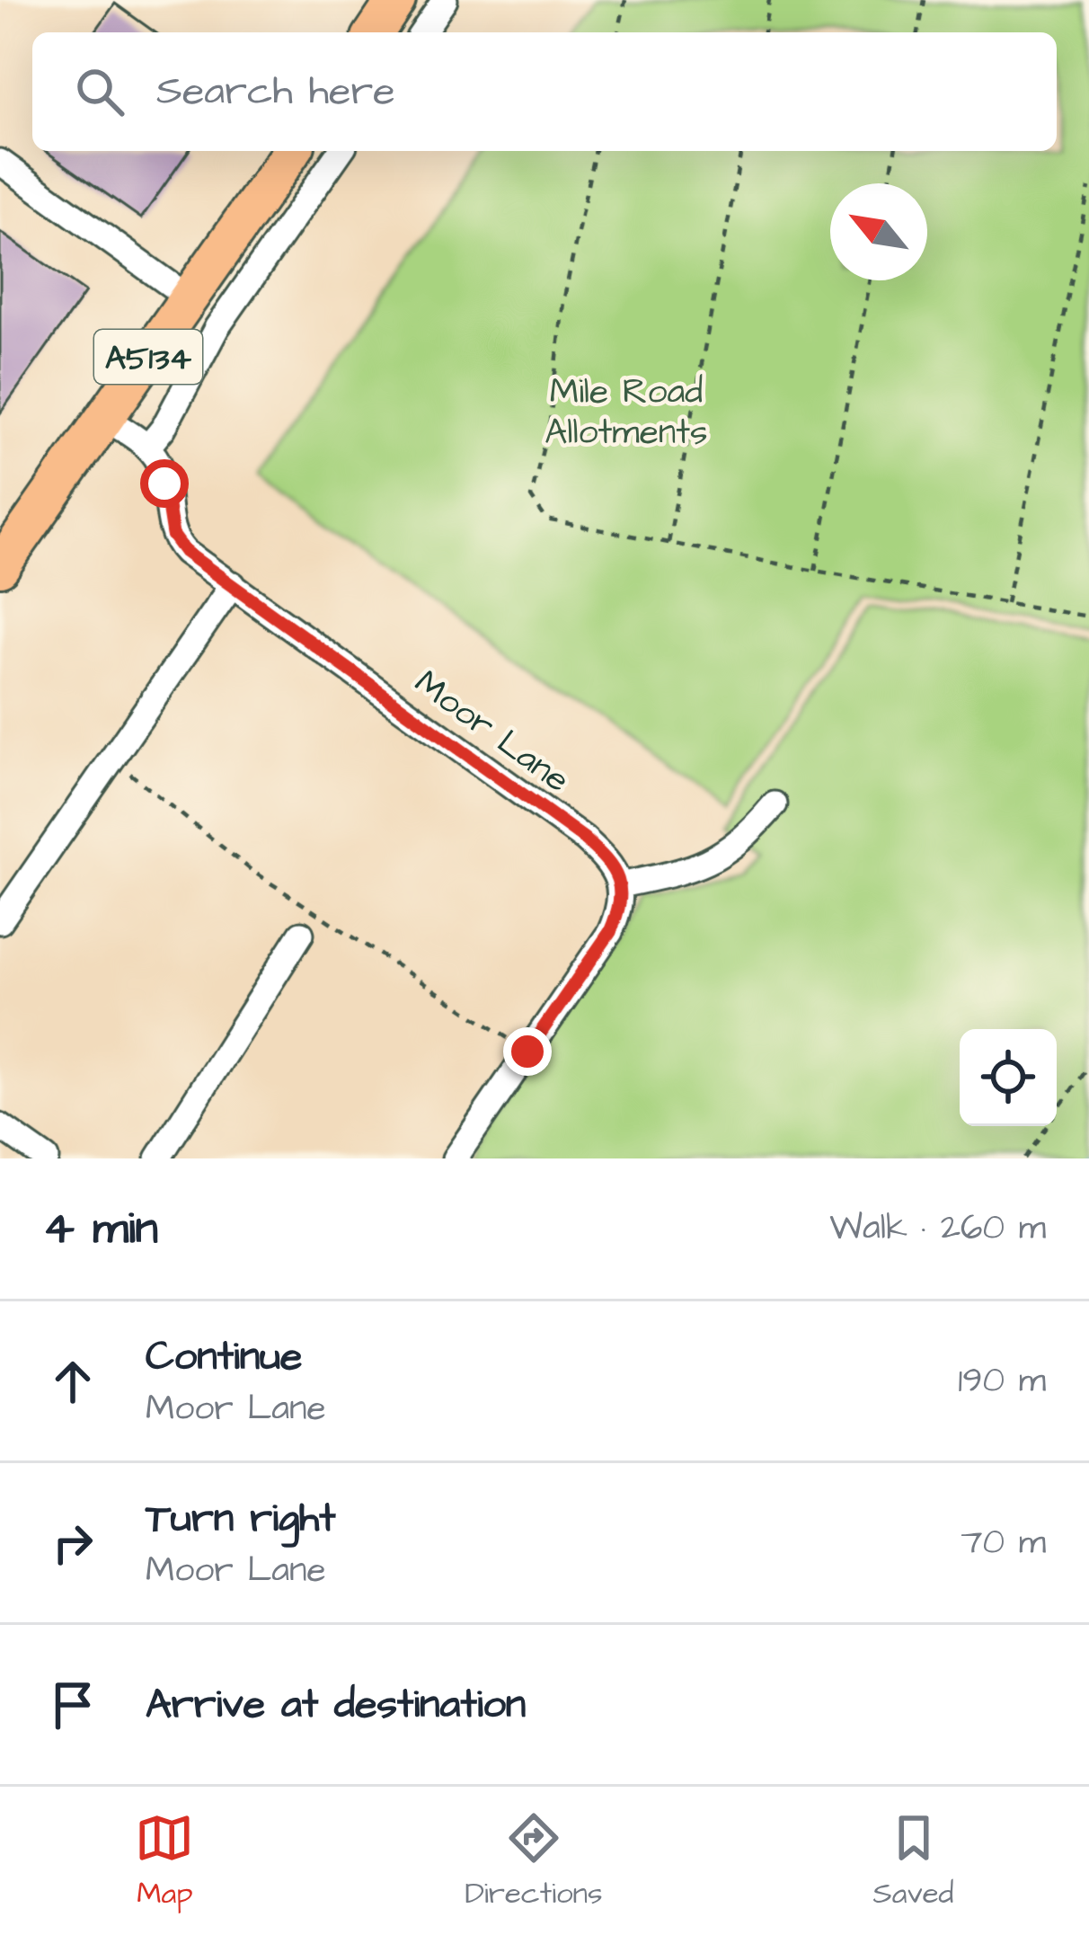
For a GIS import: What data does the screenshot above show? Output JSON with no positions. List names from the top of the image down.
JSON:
{
  "streets": {
    "main road": ["A5134"],
    "street": ["Moor Lane"]
  },
  "parks": ["Mile Road Allotments"],
  "north": "top left",
  "page": {
    "search": "Search here",
    "heading": ["4 min", "Walk · 260 m"],
    "list": [
      ["Continue", "Moor Lane", "190 m"],
      ["Turn right", "Moor Lane", "70 m"],
      "Arrive at destination"
    ],
    "nav": ["Map", "Directions", "Saved"]
  }
}
